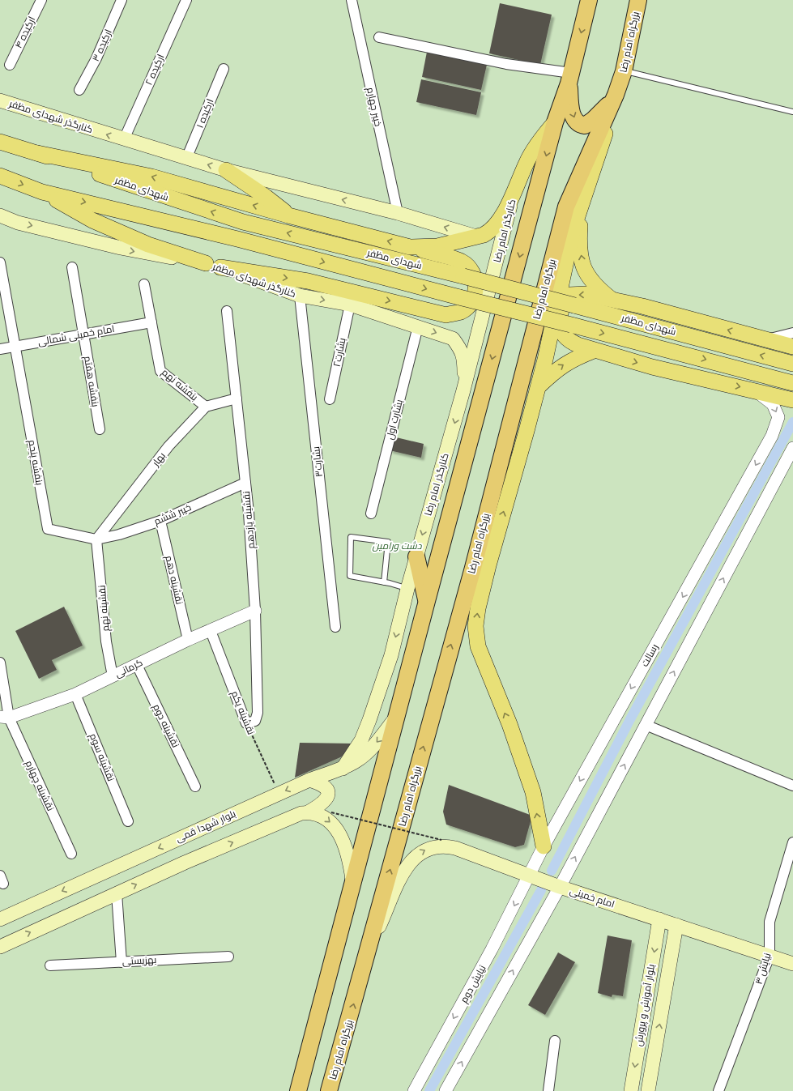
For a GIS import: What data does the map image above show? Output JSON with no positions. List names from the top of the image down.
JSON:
{
  "streets": {
    "highway": ["بزرگراه امام رضا"],
    "main road": [
      "کنارگذر شهدای مظفر",
      "شهدای مظفر",
      "کنارگذر امام رضا",
      "بلوار شهدا قمی",
      "امام خمینی",
      "بلوار آموزش و پرورش"
    ],
    "street": [
      "ارکیده ۴",
      "ارکیده ۳",
      "ارکیده ۲",
      "خیبر چهارم",
      "ارکیده ۱",
      "امام خمینی شمالی",
      "بشارت۲",
      "بنفشه هفتم",
      "بنفشه نهم",
      "بشارت اول",
      "بهار",
      "بشارت۳",
      "بنفشه پنجم",
      "خیبر ششم",
      "نقشینه یازدهم",
      "نقشینه دهم",
      "نقشینه نهم",
      "رسالت",
      "کرمانی",
      "نقشینه یکم",
      "نقشینه دوم",
      "نقشینه سوم",
      "نقشینه چهارم",
      "بهزیستی",
      "نیایش ۳",
      "نیایش دوم"
    ]
  },
  "crossings": [
    ["بزرگراه امام رضا", "امام خمینی"],
    ["ارکیده ۲", "کنارگذر شهدای مظفر"],
    ["خیبر چهارم", "کنارگذر شهدای مظفر"],
    ["ارکیده ۱", "کنارگذر شهدای مظفر"],
    ["کنارگذر شهدای مظفر", "کنارگذر امام رضا"],
    ["کنارگذر شهدای مظفر", "بشارت۲"],
    ["کنارگذر شهدای مظفر", "بشارت اول"],
    ["کنارگذر شهدای مظفر", "بشارت۳"],
    ["کنارگذر امام رضا", "بلوار شهدا قمی"],
    ["امام خمینی شمالی", "بنفشه هفتم"],
    ["امام خمینی شمالی", "بنفشه نهم"],
    ["امام خمینی شمالی", "بنفشه پنجم"],
    ["بنفشه نهم", "بهار"],
    ["بهار", "بنفشه پنجم"],
    ["بهار", "خیبر ششم"],
    ["بهار", "نقشینه نهم"],
    ["بنفشه پنجم", "خیبر ششم"],
    ["بنفشه پنجم", "نقشینه نهم"],
    ["خیبر ششم", "نقشینه یازدهم"],
    ["خیبر ششم", "نقشینه دهم"],
    ["خیبر ششم", "نقشینه نهم"],
    ["نقشینه یازدهم", "کرمانی"],
    ["نقشینه یازدهم", "نقشینه یکم"],
    ["نقشینه دهم", "کرمانی"],
    ["نقشینه نهم", "کرمانی"],
    ["رسالت", "امام خمینی"],
    ["رسالت", "نیایش دوم"],
    ["کرمانی", "نقشینه یکم"],
    ["کرمانی", "نقشینه دوم"],
    ["کرمانی", "نقشینه سوم"],
    ["کرمانی", "نقشینه چهارم"],
    ["نقشینه یکم", "بلوار شهدا قمی"],
    ["امام خمینی", "نیایش ۳"],
    ["امام خمینی", "نیایش دوم"],
    ["امام خمینی", "بلوار آموزش و پرورش"]
  ],
  "parks": ["دشت ورامین"]
}
